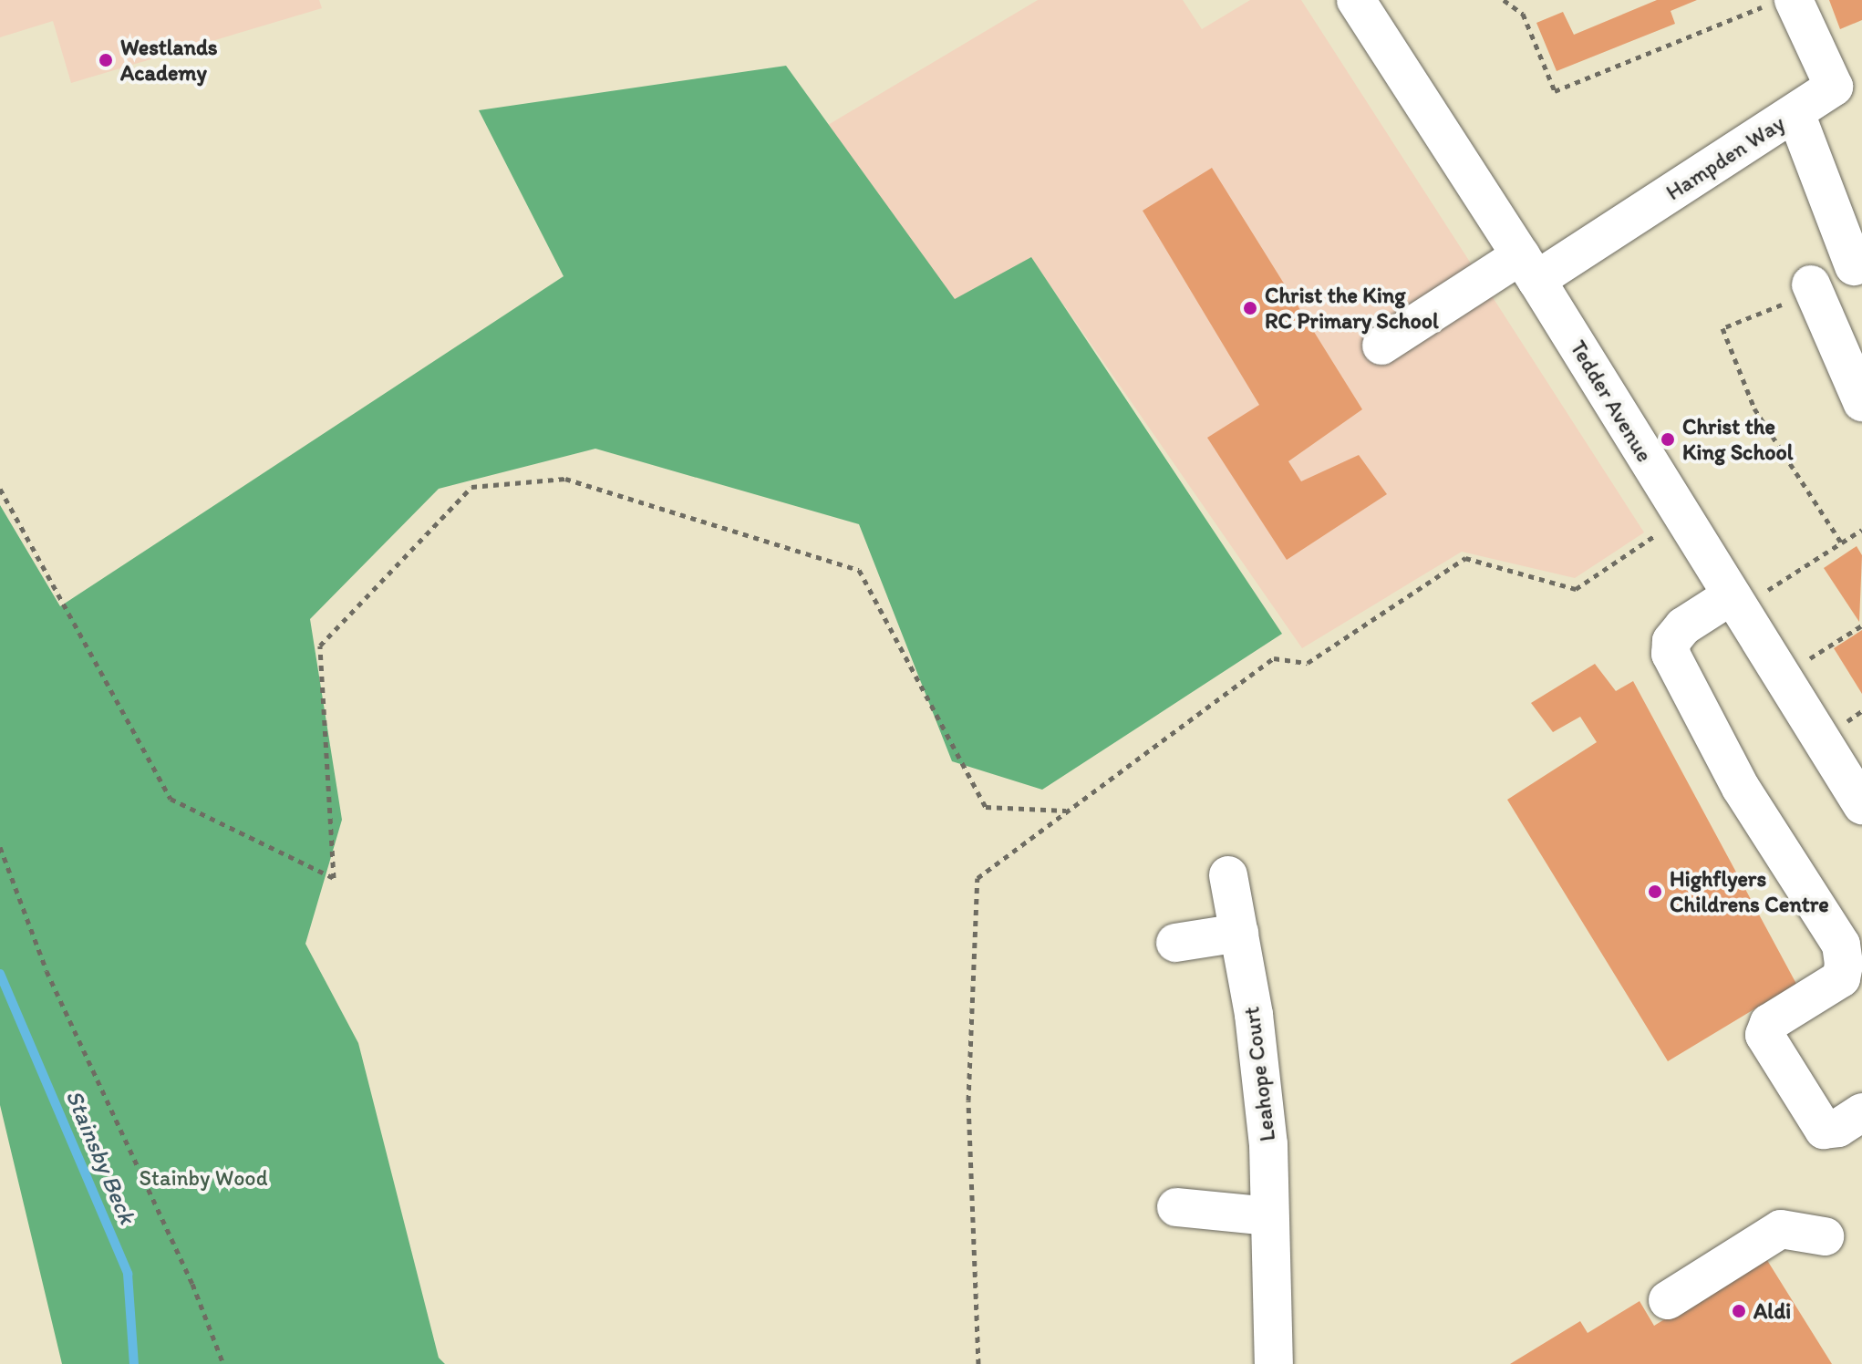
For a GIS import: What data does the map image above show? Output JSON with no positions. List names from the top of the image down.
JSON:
{
  "streets": {
    "street": ["Hampden Way", "Tedder Avenue", "Leahope Court"]
  },
  "crossings": [
    ["Hampden Way", "Tedder Avenue"]
  ],
  "water": ["Stainsby Beck"],
  "parks": ["Stainby Wood"],
  "places": [
    "Westlands Academy",
    "Christ the King RC Primary School",
    "Christ the King School",
    "Highflyers Childrens Centre",
    "Aldi"
  ]
}
